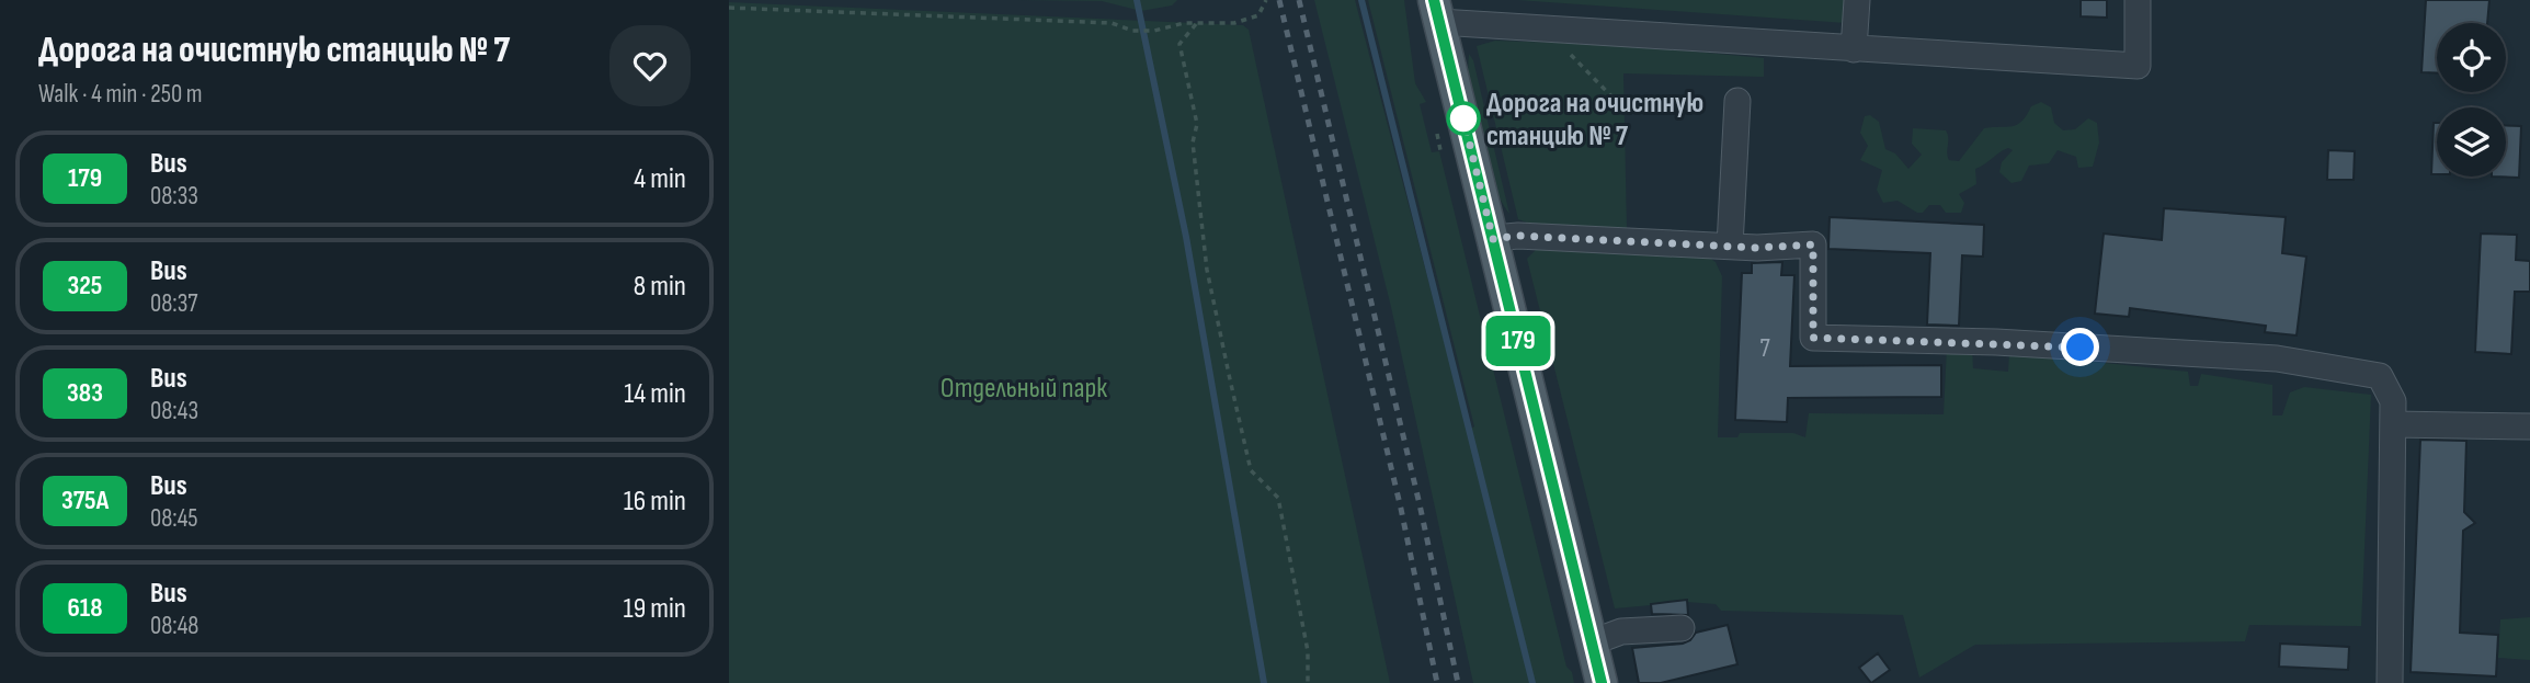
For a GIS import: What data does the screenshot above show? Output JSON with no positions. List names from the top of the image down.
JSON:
{
  "parks": ["Отдельный парк"],
  "places": ["Дорога на очистную станцию № 7"],
  "lines": ["bus line 179"],
  "house_numbers": ["7"],
  "page": {
    "heading": ["Дорога на очистную станцию № 7", "Walk · 4 min · 250 m"],
    "on_map": "179",
    "list": [
      {
        "mark": "179",
        "name": "Bus",
        "note": "08:33",
        "value": "4 min"
      },
      {
        "mark": "325",
        "name": "Bus",
        "note": "08:37",
        "value": "8 min"
      },
      {
        "mark": "383",
        "name": "Bus",
        "note": "08:43",
        "value": "14 min"
      },
      {
        "mark": "375А",
        "name": "Bus",
        "note": "08:45",
        "value": "16 min"
      },
      {
        "mark": "618",
        "name": "Bus",
        "note": "08:48",
        "value": "19 min"
      }
    ]
  }
}
